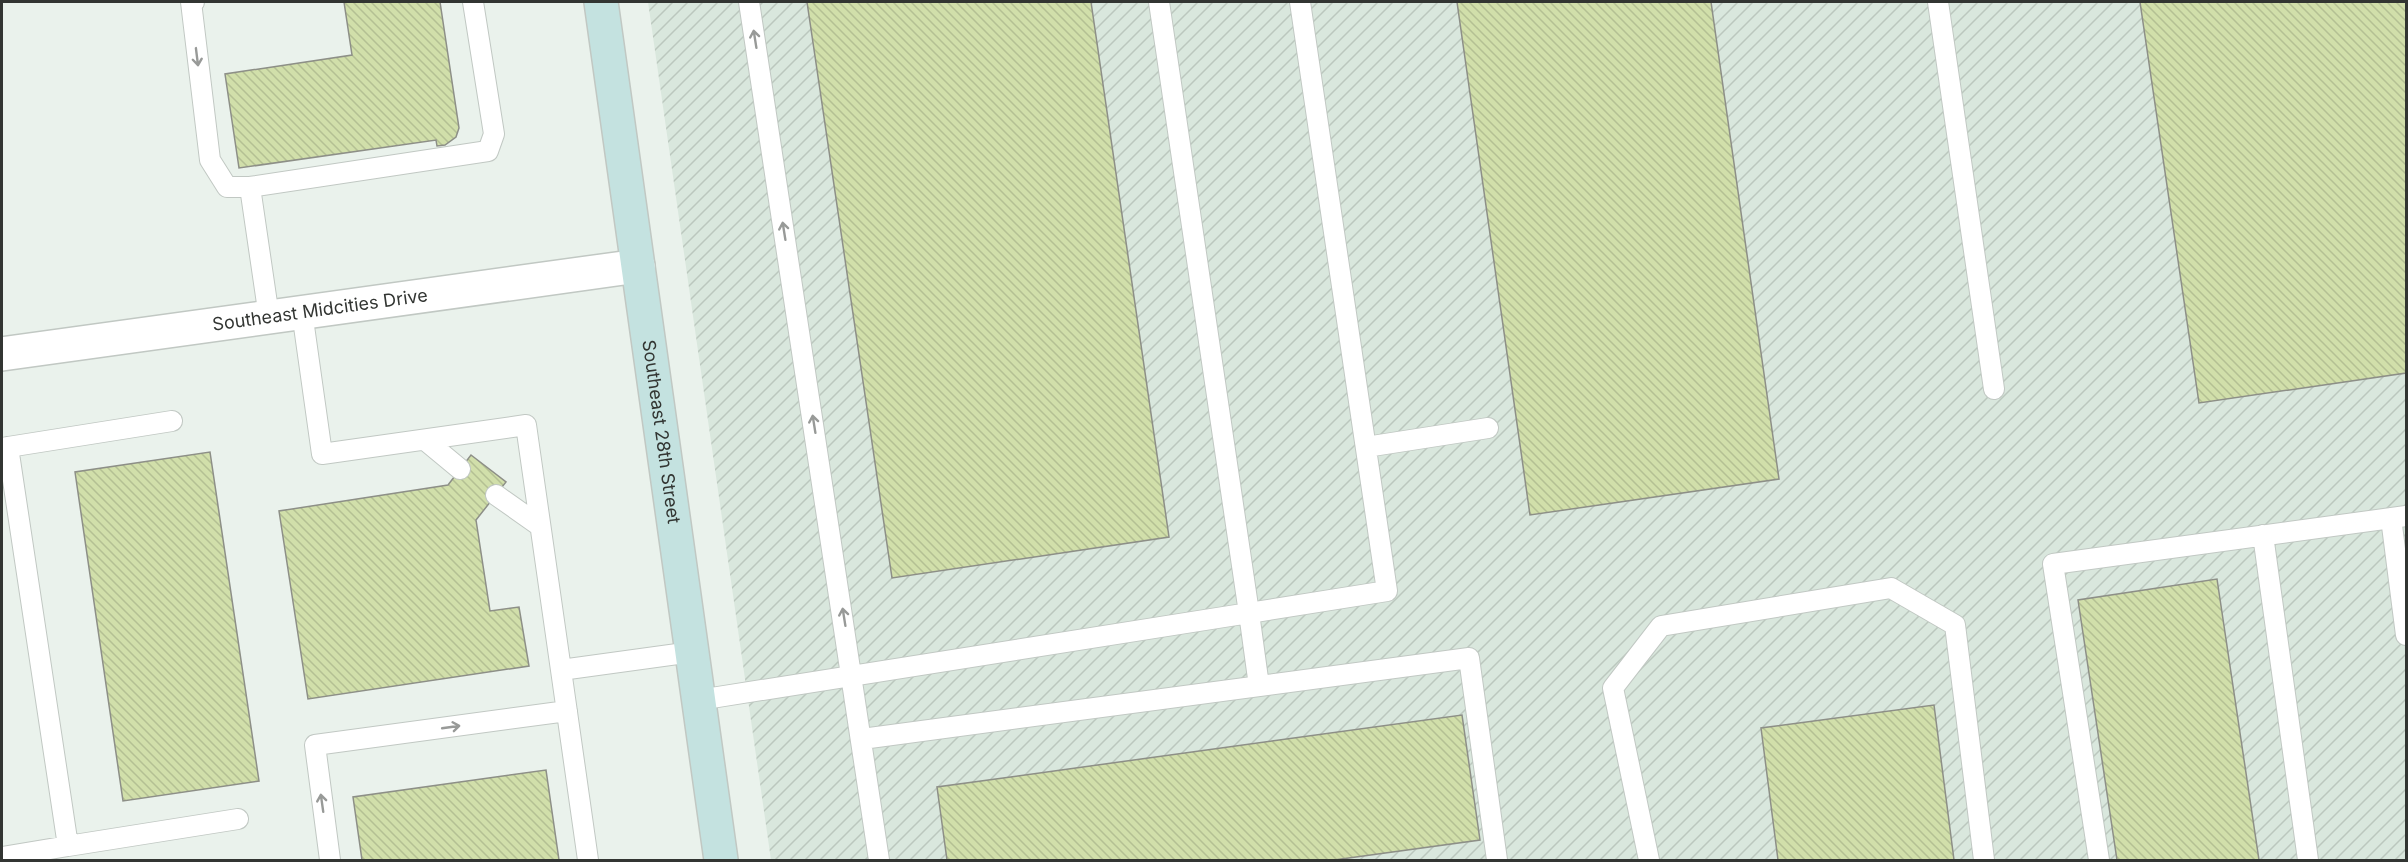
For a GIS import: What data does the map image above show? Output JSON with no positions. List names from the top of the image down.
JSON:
{
  "streets": {
    "main road": ["Southeast 28th Street"],
    "street": ["Southeast Midcities Drive"]
  },
  "crossings": [
    ["Southeast Midcities Drive", "Southeast 28th Street"]
  ]
}
